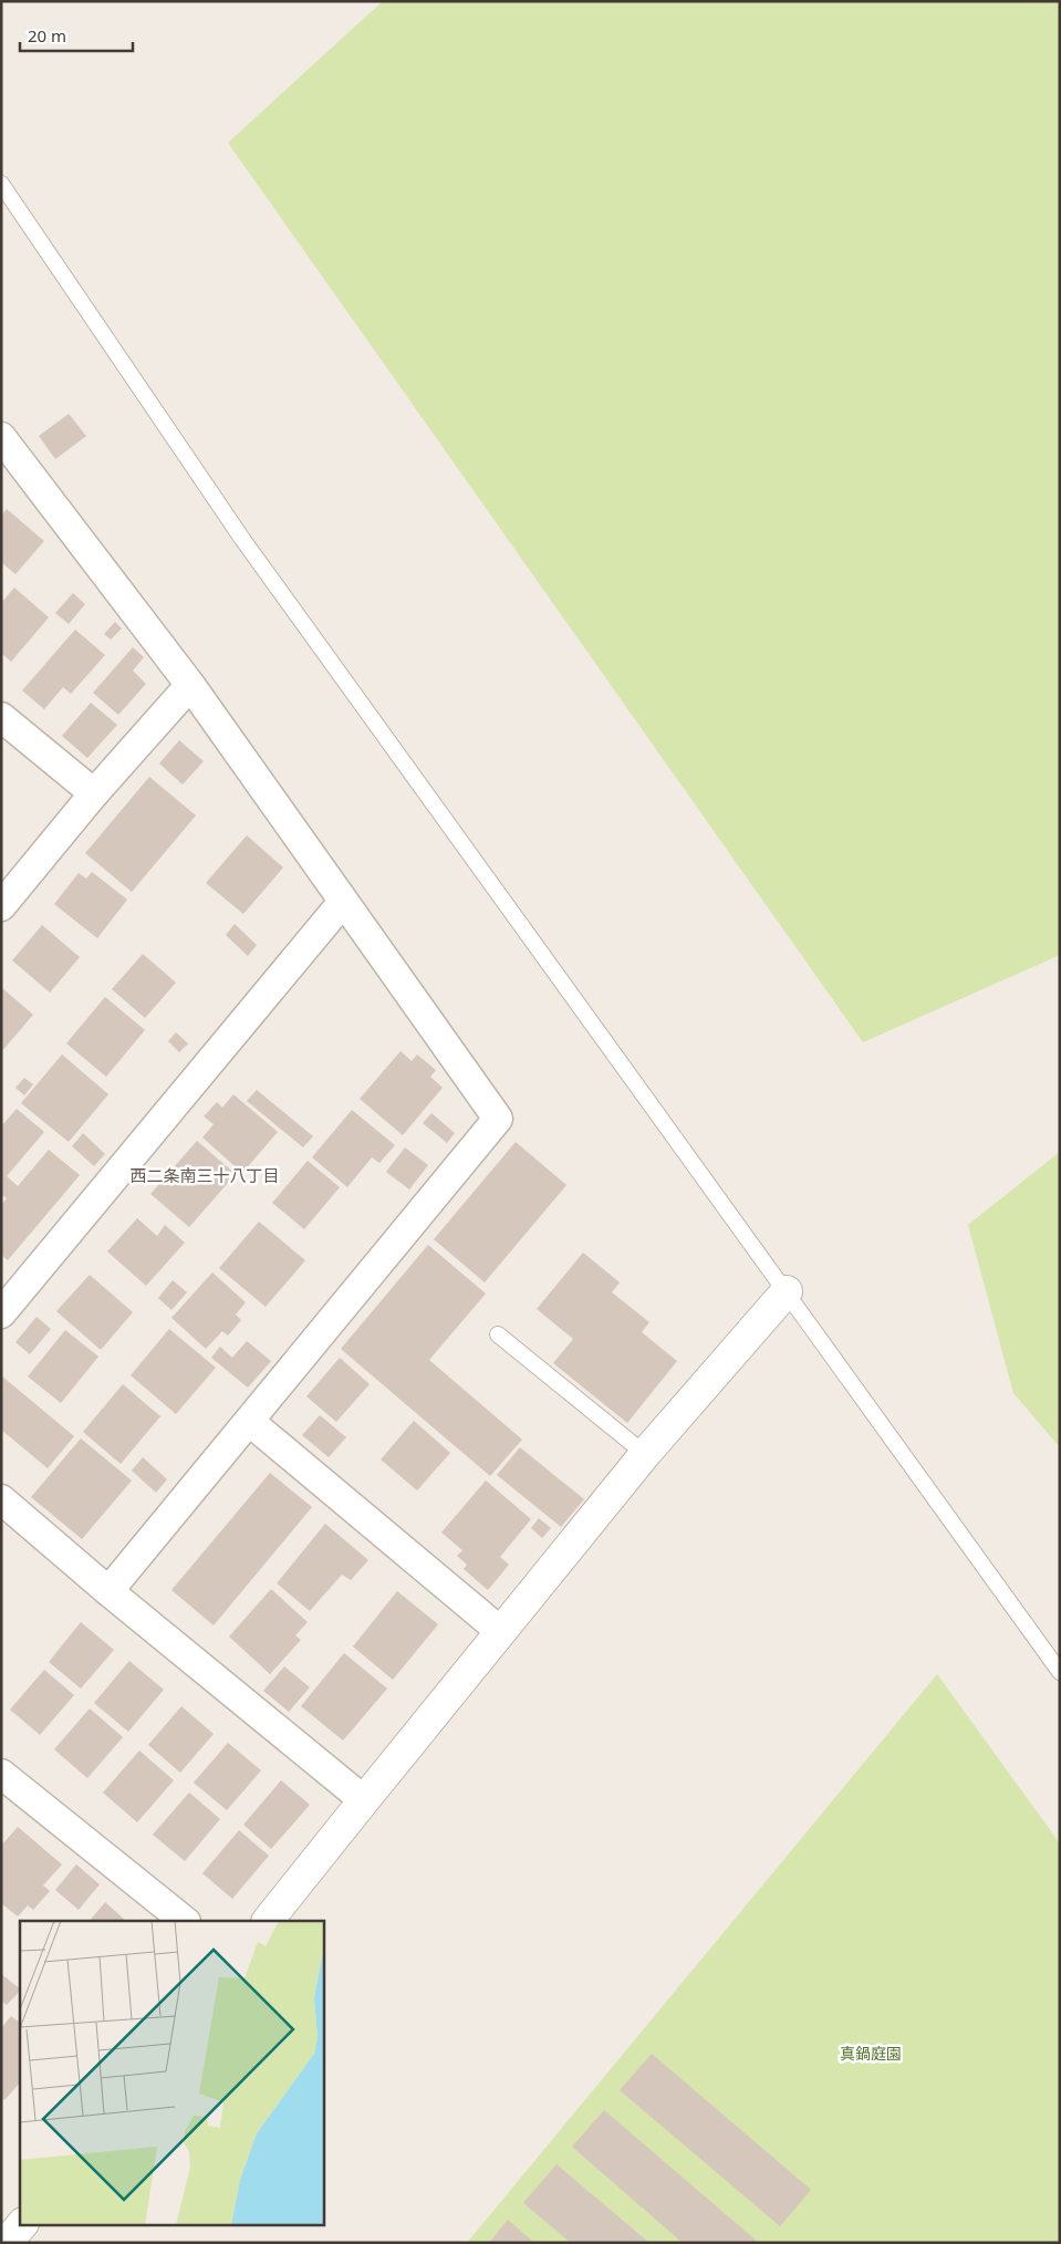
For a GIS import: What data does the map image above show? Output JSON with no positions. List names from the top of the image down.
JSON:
{
  "districts": ["西二条南三十八丁目"],
  "parks": ["真鍋庭園"],
  "scale_bar": "20 m"
}
